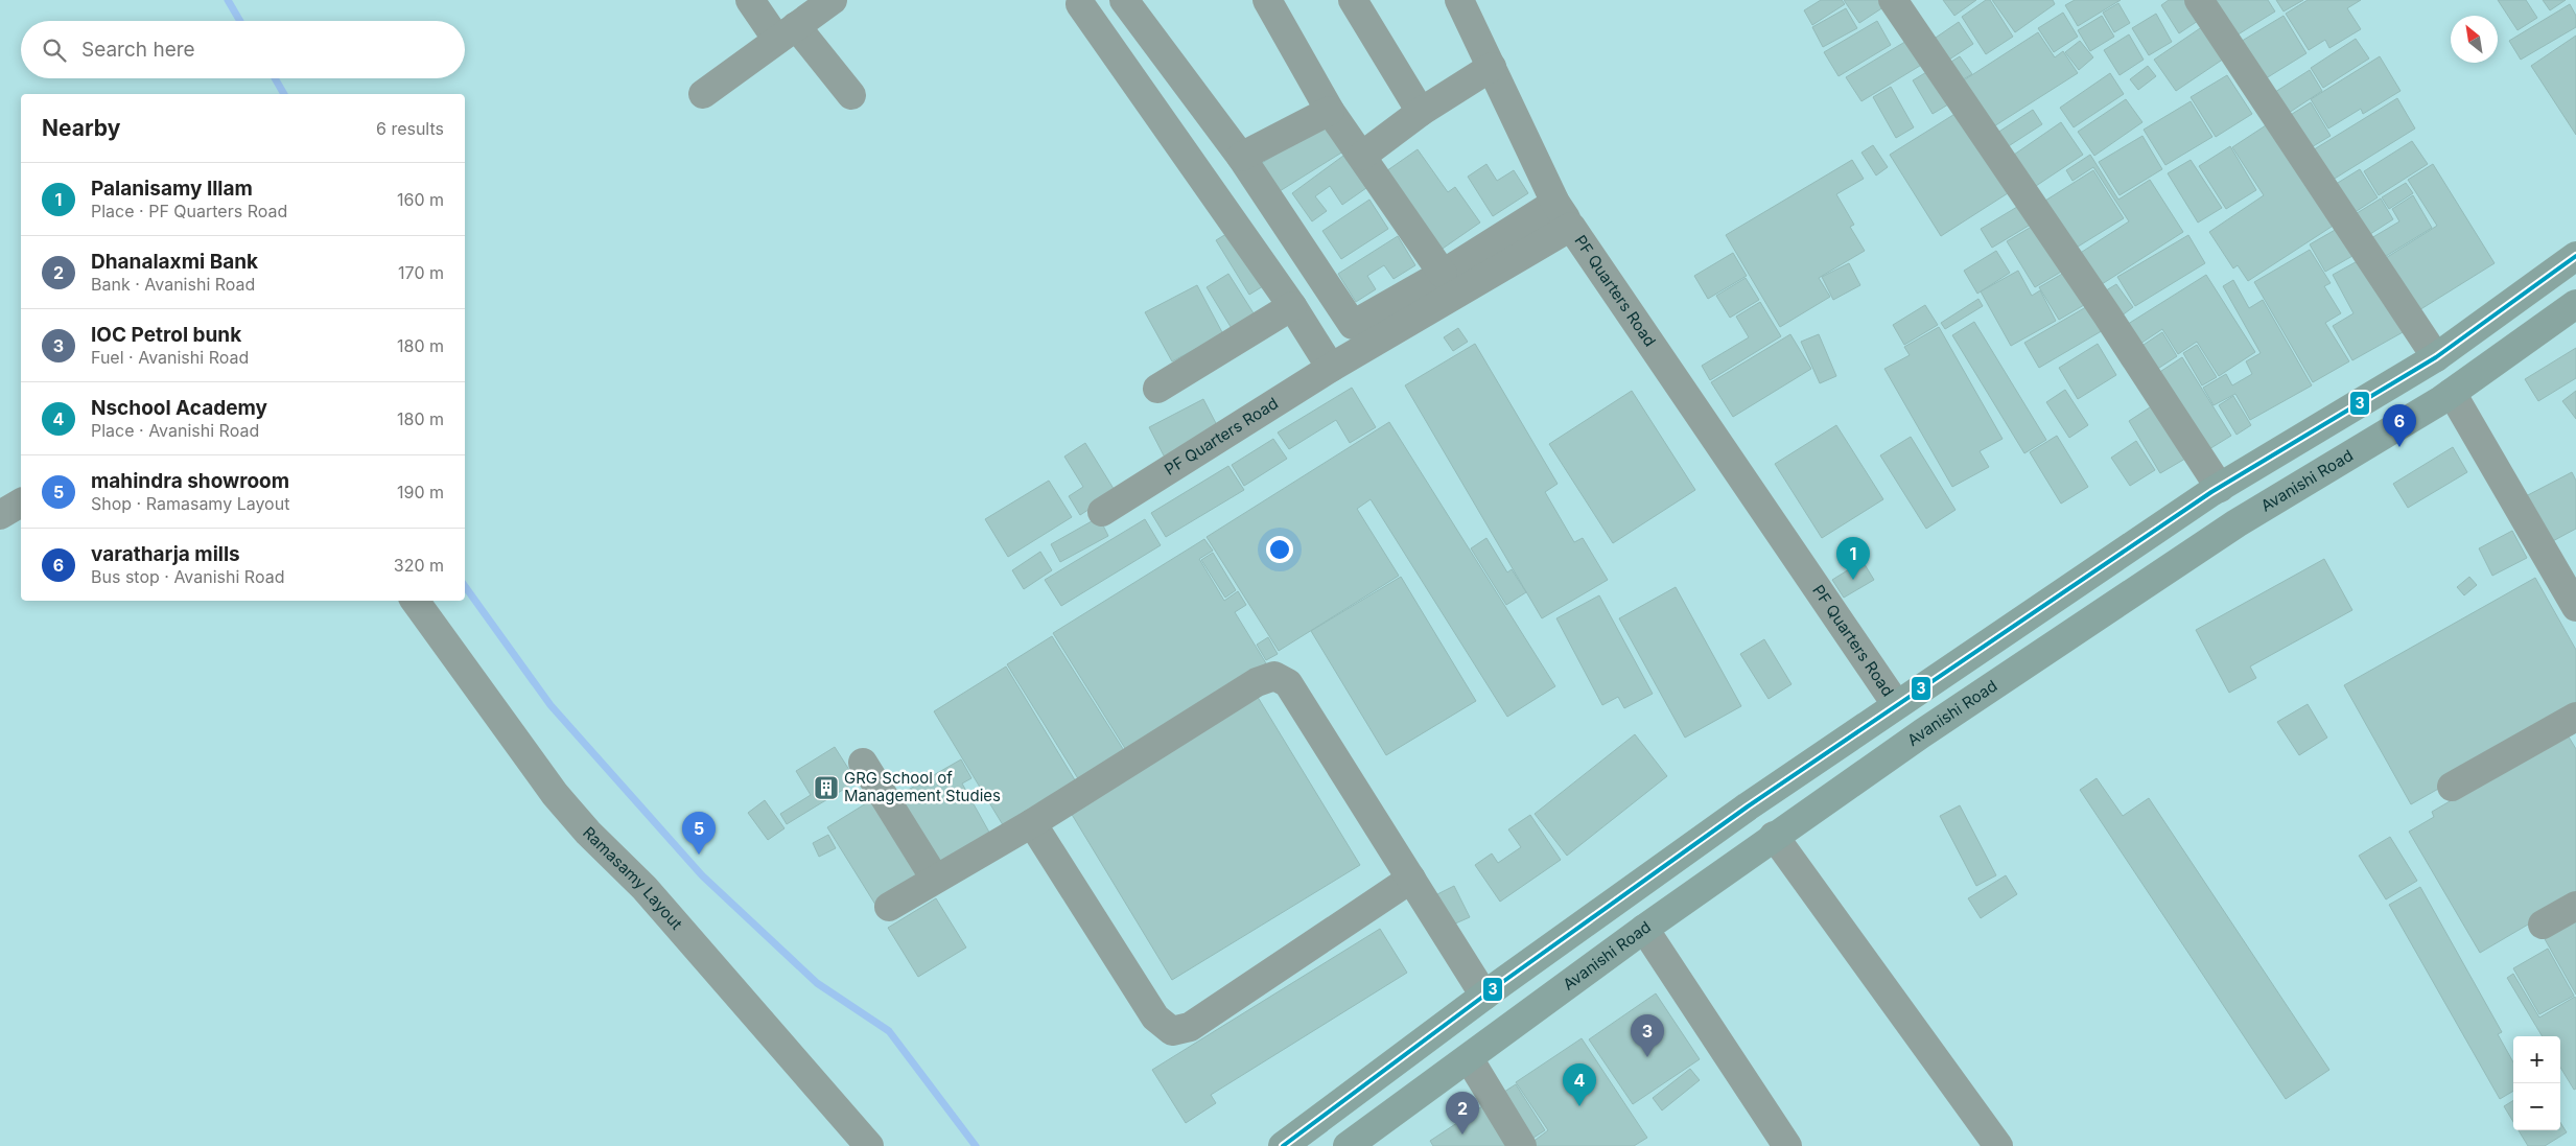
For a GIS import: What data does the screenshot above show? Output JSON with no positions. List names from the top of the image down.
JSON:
{
  "streets": {
    "main road": ["Avanishi Road"],
    "street": ["PF Quarters Road", "Ramasamy Layout"]
  },
  "places": {
    "building": ["GRG School of Management Studies"]
  },
  "lines": ["transit line 3"],
  "north": "top left",
  "page": {
    "search": "Search here",
    "heading": ["Nearby", "6 results"],
    "list": [
      {
        "mark": "1",
        "name": "Palanisamy Illam",
        "note": "Place · PF Quarters Road",
        "value": "160 m"
      },
      {
        "mark": "2",
        "name": "Dhanalaxmi Bank",
        "note": "Bank · Avanishi Road",
        "value": "170 m"
      },
      {
        "mark": "3",
        "name": "IOC Petrol bunk",
        "note": "Fuel · Avanishi Road",
        "value": "180 m"
      },
      {
        "mark": "4",
        "name": "Nschool Academy",
        "note": "Place · Avanishi Road",
        "value": "180 m"
      },
      {
        "mark": "5",
        "name": "mahindra showroom",
        "note": "Shop · Ramasamy Layout",
        "value": "190 m"
      },
      {
        "mark": "6",
        "name": "varatharja mills",
        "note": "Bus stop · Avanishi Road",
        "value": "320 m"
      }
    ],
    "pins": [
      "6",
      "1",
      "5",
      "3",
      "4",
      "2"
    ],
    "map_buttons": ["+", "−"]
  }
}
